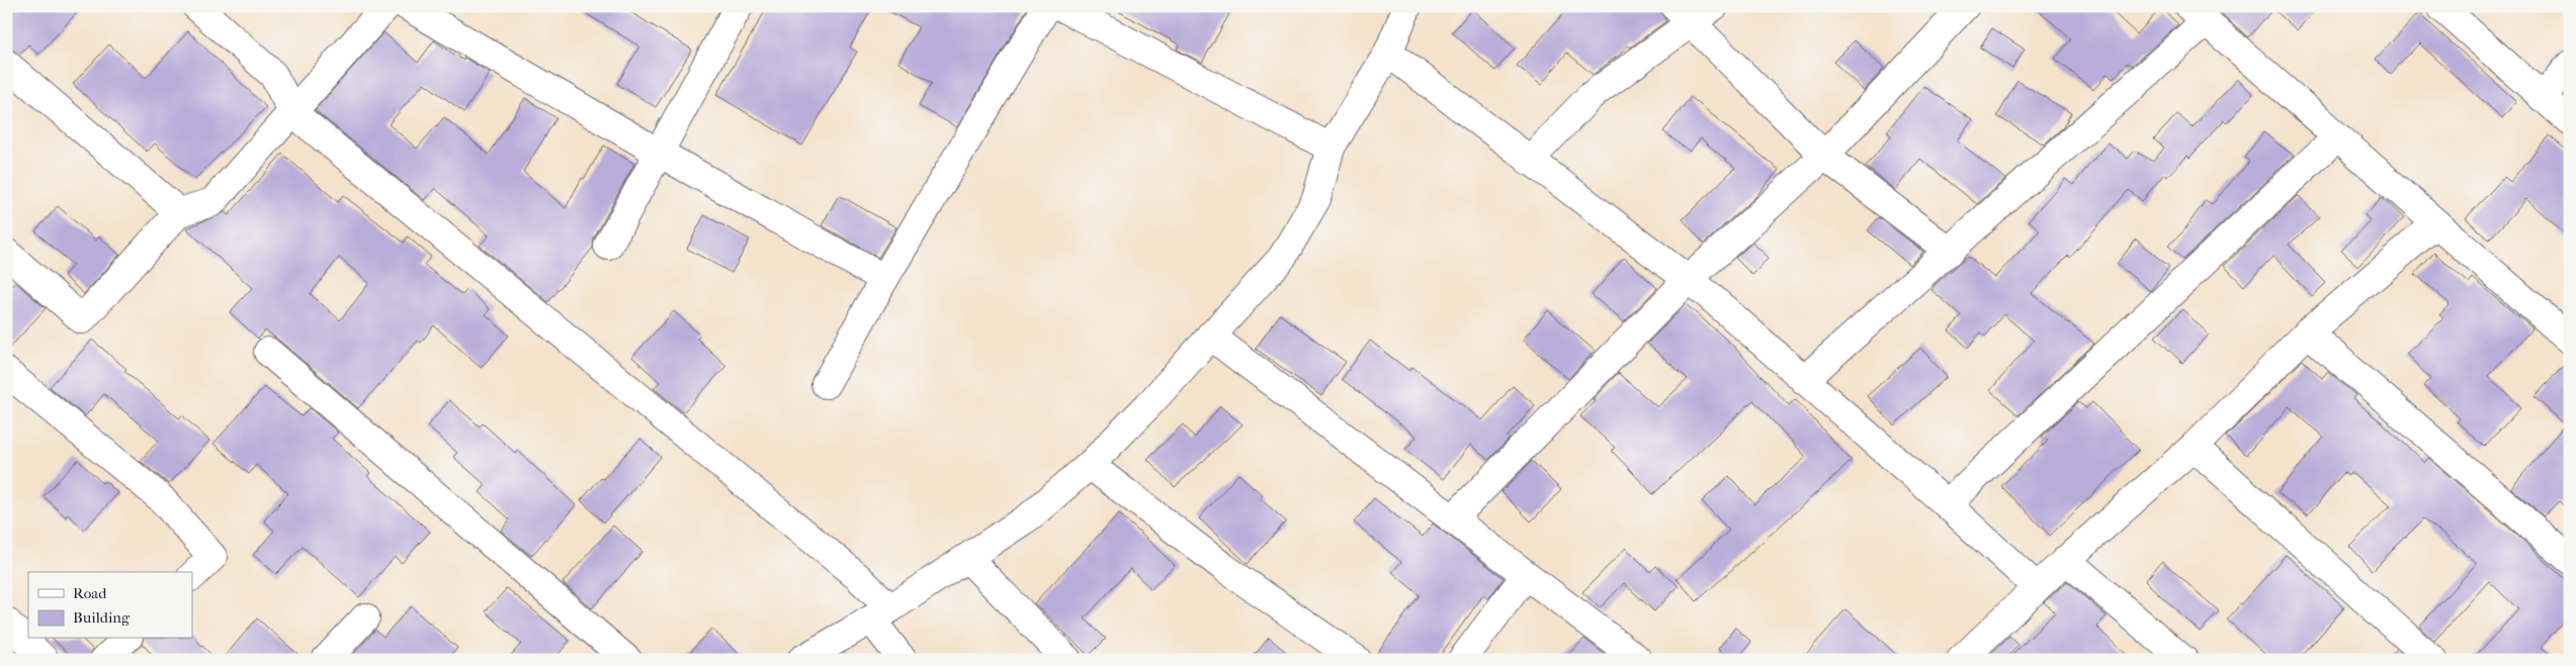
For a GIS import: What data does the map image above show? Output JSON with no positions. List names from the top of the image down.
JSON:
{
  "legend": ["Road", "Building"]
}
